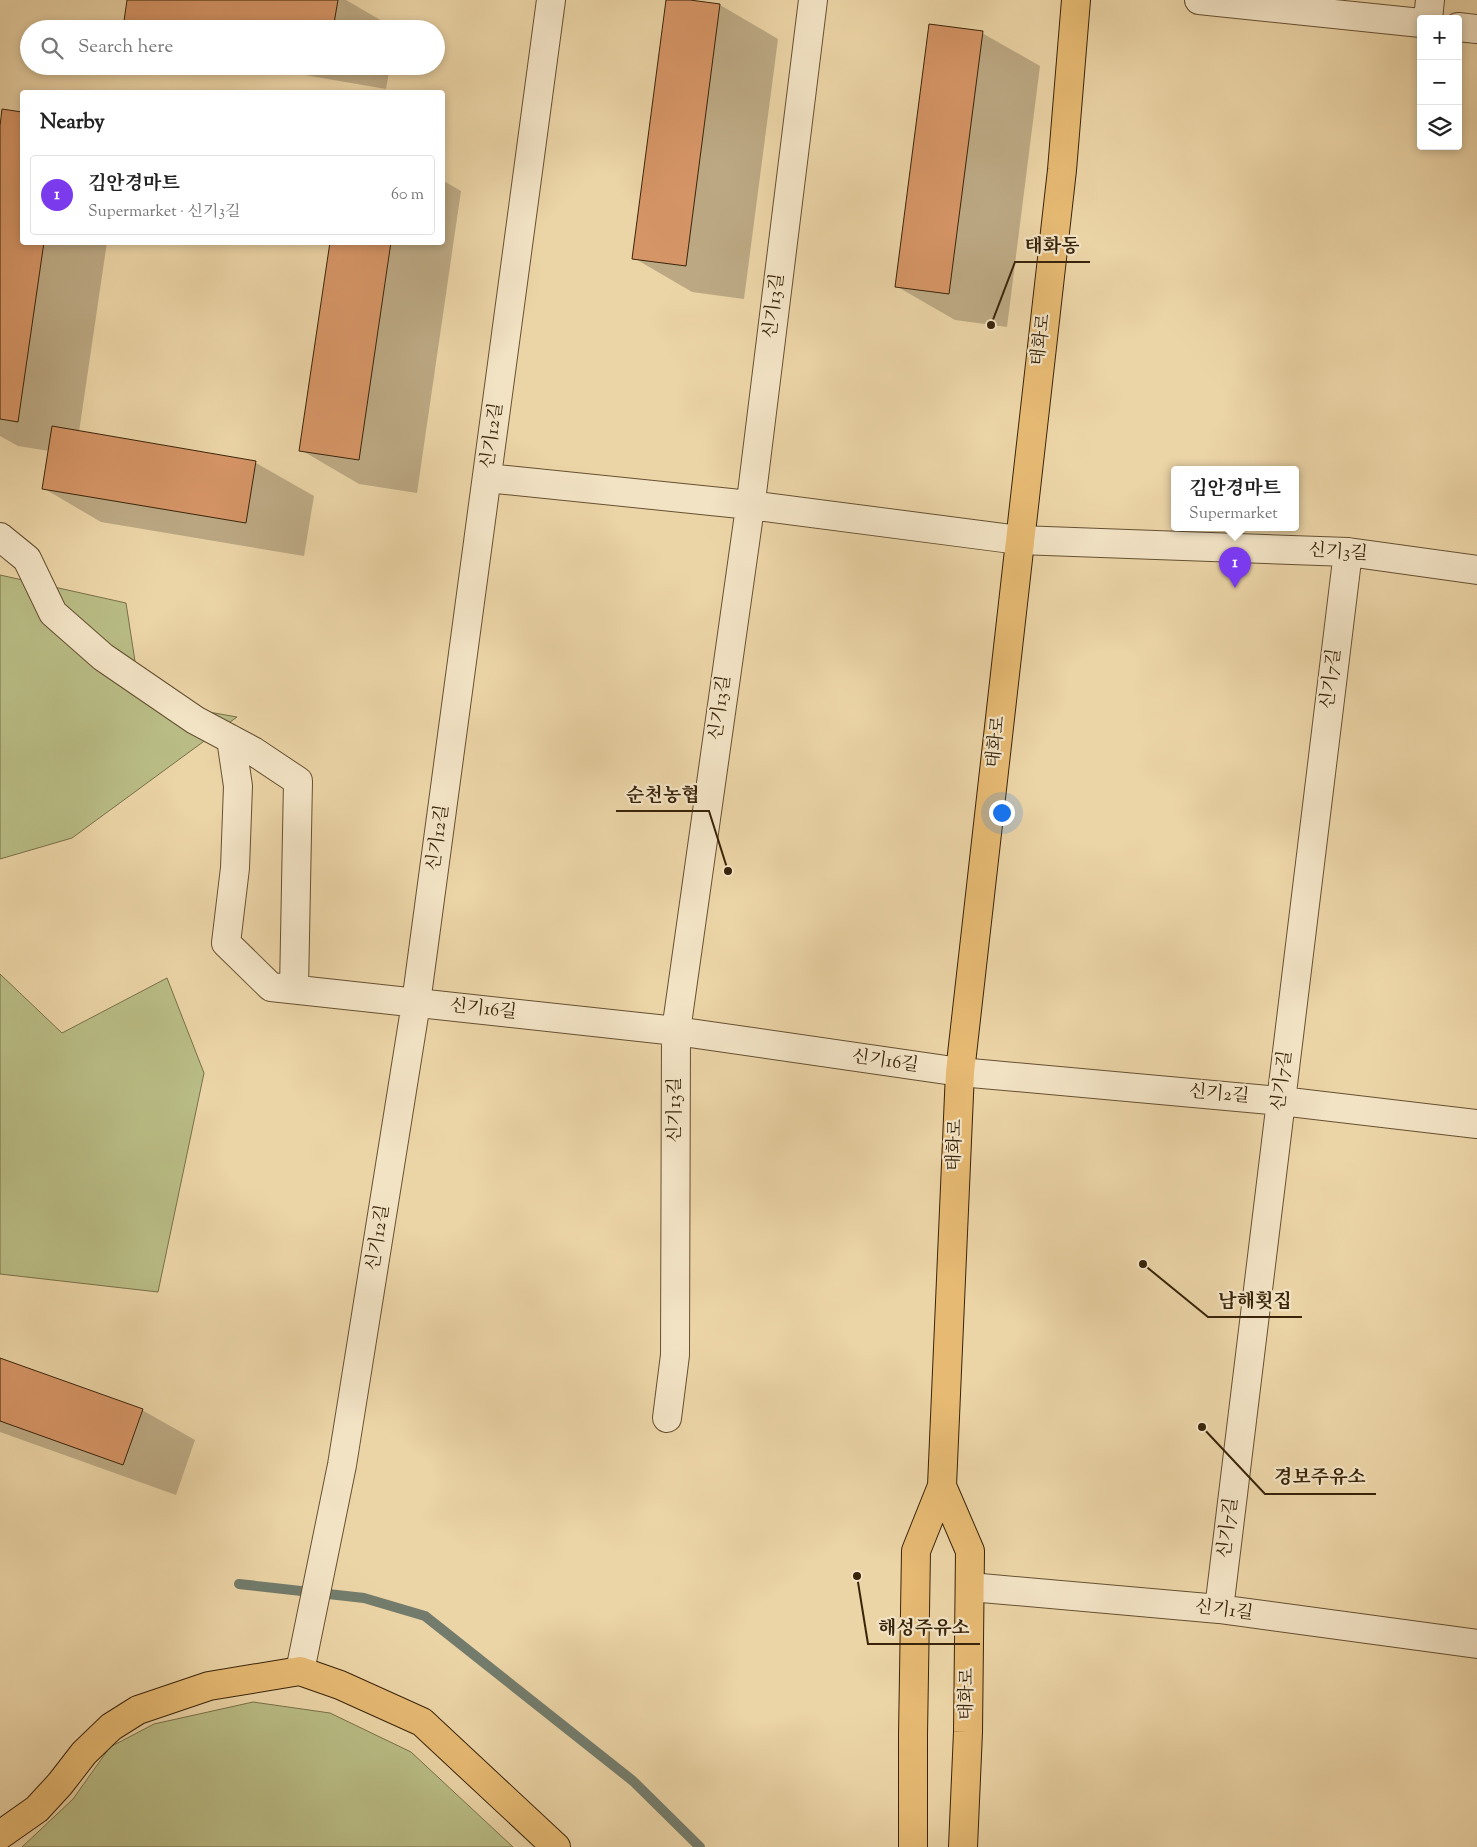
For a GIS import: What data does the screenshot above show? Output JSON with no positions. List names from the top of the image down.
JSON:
{
  "streets": {
    "main road": ["태화로"],
    "street": [
      "신기13길",
      "신기12길",
      "신기3길",
      "신기7길",
      "신기16길",
      "신기2길",
      "신기1길"
    ]
  },
  "crossings": [
    ["신기13길", "신기3길"],
    ["신기13길", "신기16길"],
    ["태화로", "신기3길"],
    ["태화로", "신기16길"],
    ["태화로", "신기2길"],
    ["태화로", "신기1길"],
    ["신기12길", "신기3길"],
    ["신기12길", "신기16길"],
    ["신기3길", "신기7길"],
    ["신기7길", "신기2길"],
    ["신기7길", "신기1길"],
    ["신기16길", "신기2길"]
  ],
  "places": [
    "태화동",
    "순천농협",
    "남해횟집",
    "경보주유소",
    "해성주유소"
  ],
  "page": {
    "map_buttons": ["+", "−"],
    "search": "Search here",
    "heading": "Nearby",
    "list": [
      {
        "mark": "1",
        "name": "김안경마트",
        "note": "Supermarket · 신기3길",
        "value": "60 m"
      }
    ],
    "popup": ["김안경마트", "Supermarket"],
    "pins": "1"
  }
}
